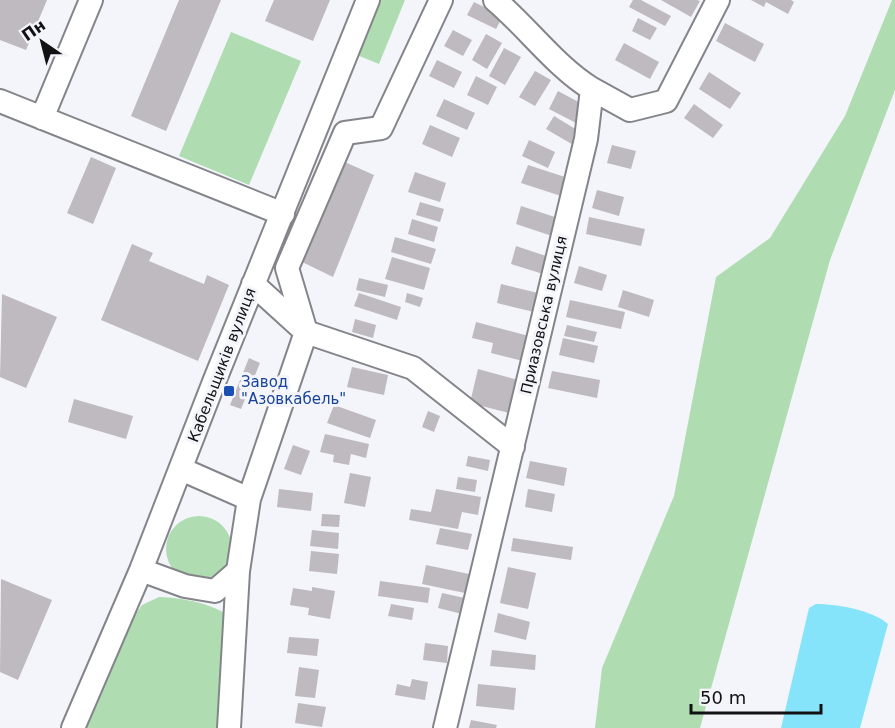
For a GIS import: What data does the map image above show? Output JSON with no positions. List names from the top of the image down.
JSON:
{
  "streets": {
    "street": ["Приазовська вулиця", "Кабельщиків вулиця"]
  },
  "places": {
    "transit": ["Завод \"Азовкабель\""]
  },
  "scale_bar": "50 m",
  "north": "top left"
}
